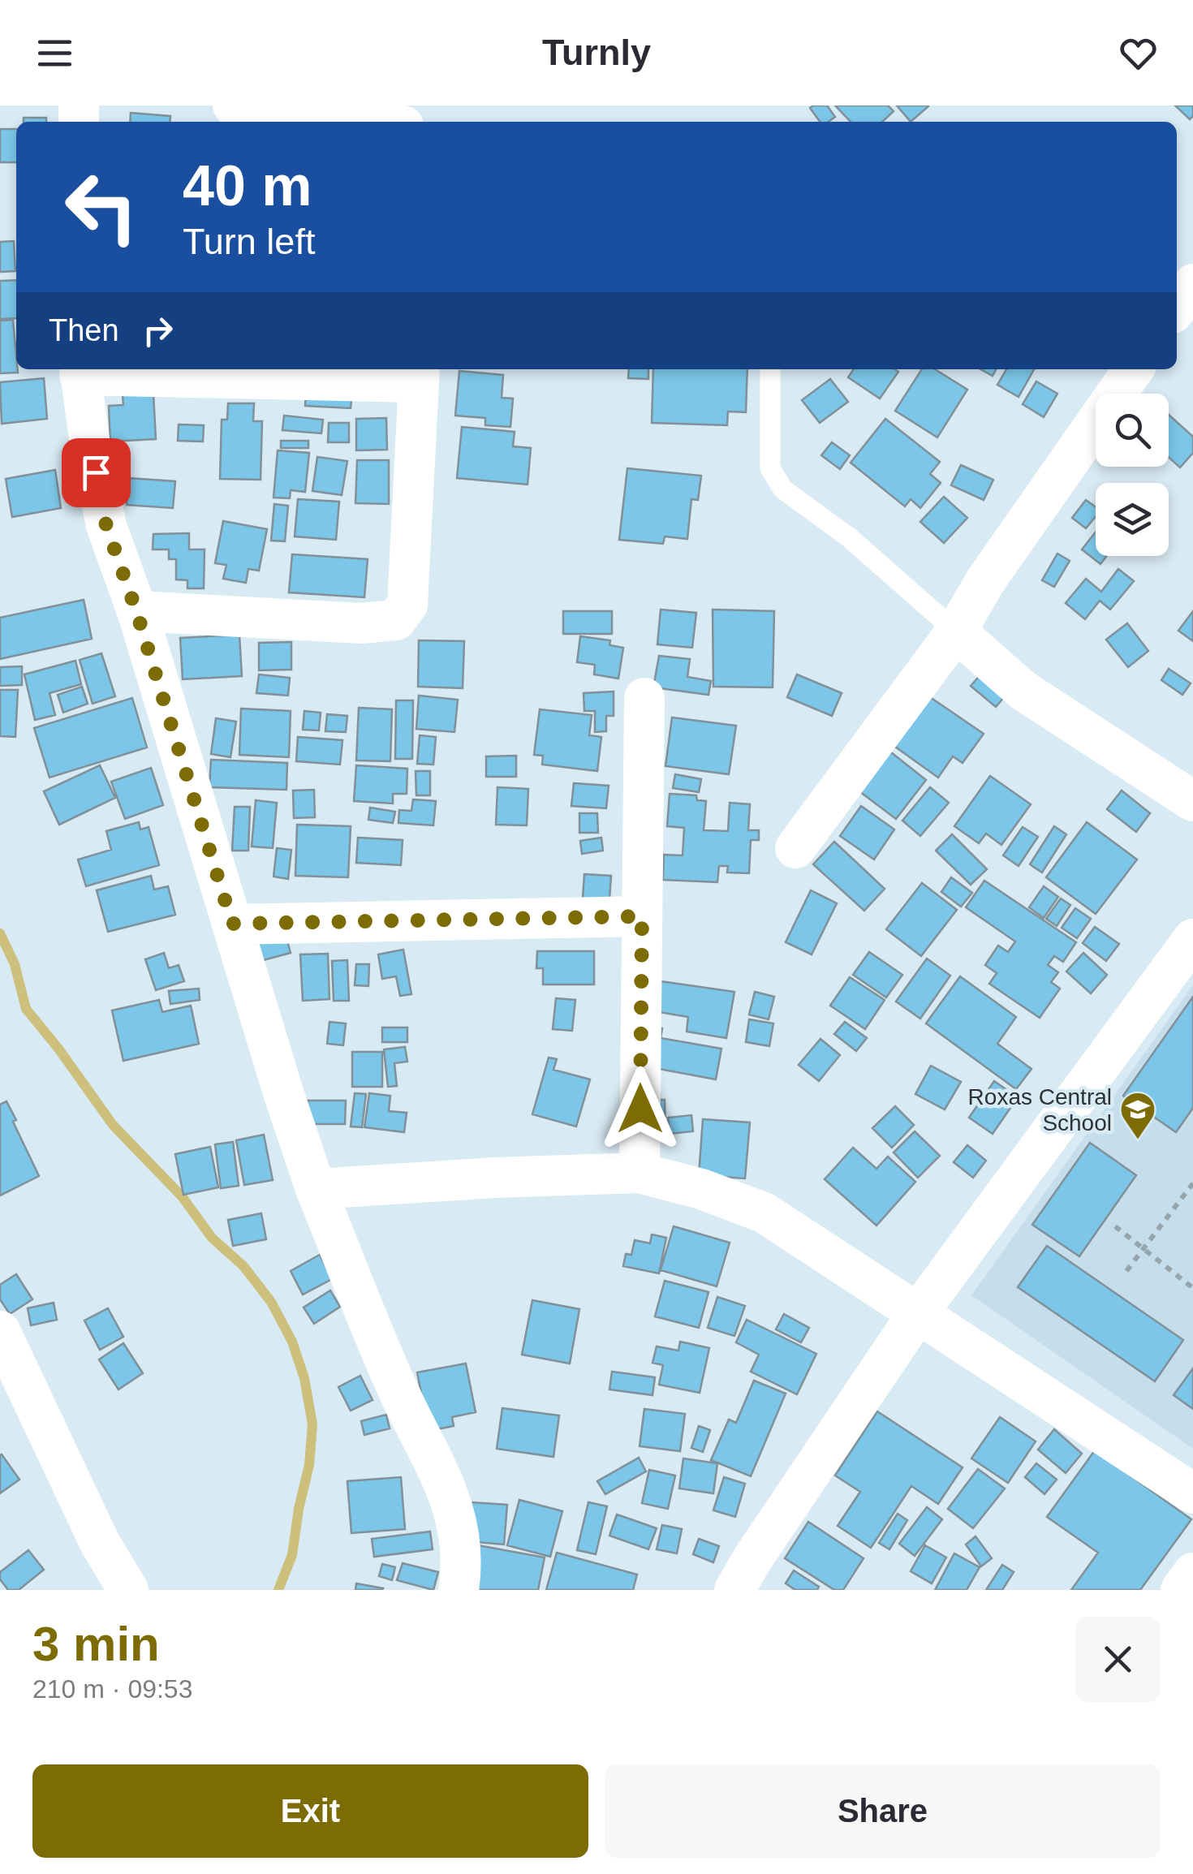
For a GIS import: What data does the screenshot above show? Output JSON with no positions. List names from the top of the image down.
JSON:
{
  "places": {
    "school or university": ["Roxas Central School"]
  },
  "page": {
    "header": "Turnly",
    "turn": ["40 m", "Turn left"],
    "then": "Then",
    "heading": ["3 min", "210 m · 09:53"],
    "buttons": ["Exit", "Share"]
  }
}
